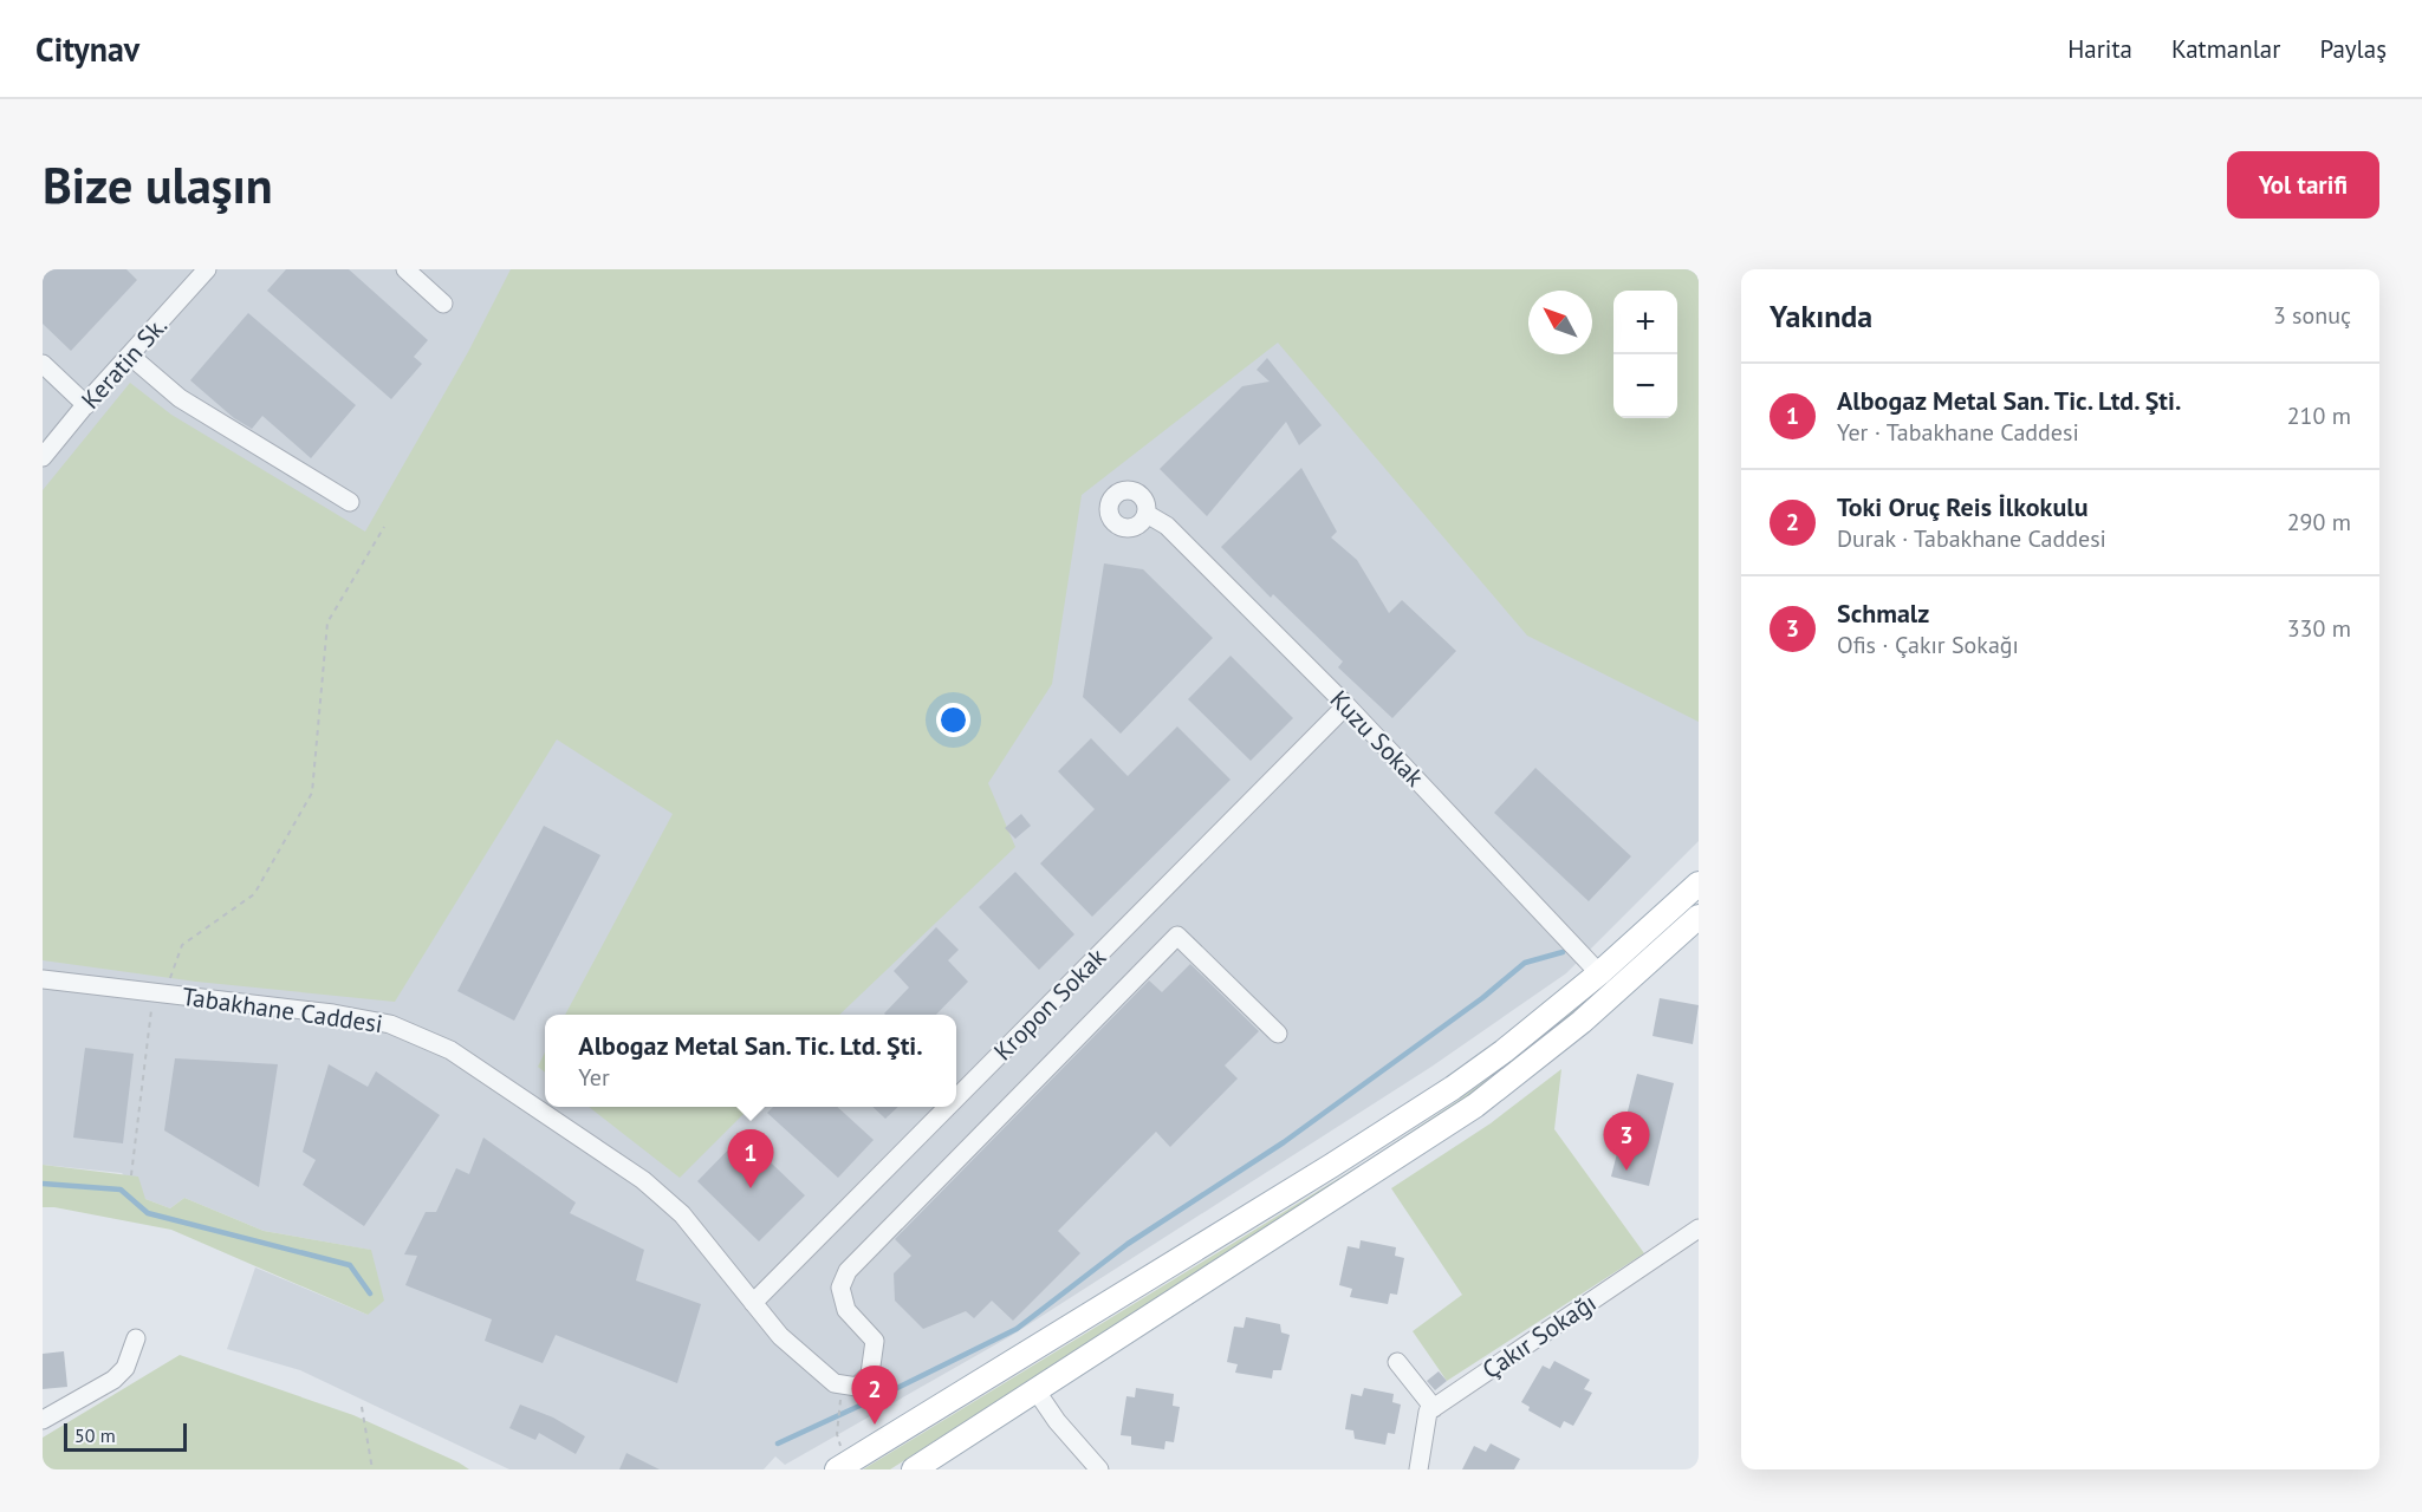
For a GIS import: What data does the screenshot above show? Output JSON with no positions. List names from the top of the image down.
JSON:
{
  "streets": {
    "street": [
      "Keratin Sk.",
      "Kuzu Sokak",
      "Kropon Sokak",
      "Tabakhane Caddesi",
      "Çakır Sokağı"
    ]
  },
  "crossings": [
    ["Kuzu Sokak", "Kropon Sokak"],
    ["Kropon Sokak", "Tabakhane Caddesi"]
  ],
  "scale_bar": "50 m",
  "north": "top left",
  "page": {
    "header": "Citynav",
    "nav": ["Harita", "Katmanlar", "Paylaş"],
    "buttons": "Yol tarifi",
    "title": "Bize ulaşın",
    "heading": ["Yakında", "3 sonuç"],
    "map_buttons": ["+", "−"],
    "list": [
      {
        "mark": "1",
        "name": "Albogaz Metal San. Tic. Ltd. Şti.",
        "note": "Yer · Tabakhane Caddesi",
        "value": "210 m"
      },
      {
        "mark": "2",
        "name": "Toki Oruç Reis İlkokulu",
        "note": "Durak · Tabakhane Caddesi",
        "value": "290 m"
      },
      {
        "mark": "3",
        "name": "Schmalz",
        "note": "Ofis · Çakır Sokağı",
        "value": "330 m"
      }
    ],
    "popup": ["Albogaz Metal San. Tic. Ltd. Şti.", "Yer"],
    "pins": ["3", "1", "2"],
    "scale": "50 m"
  }
}
